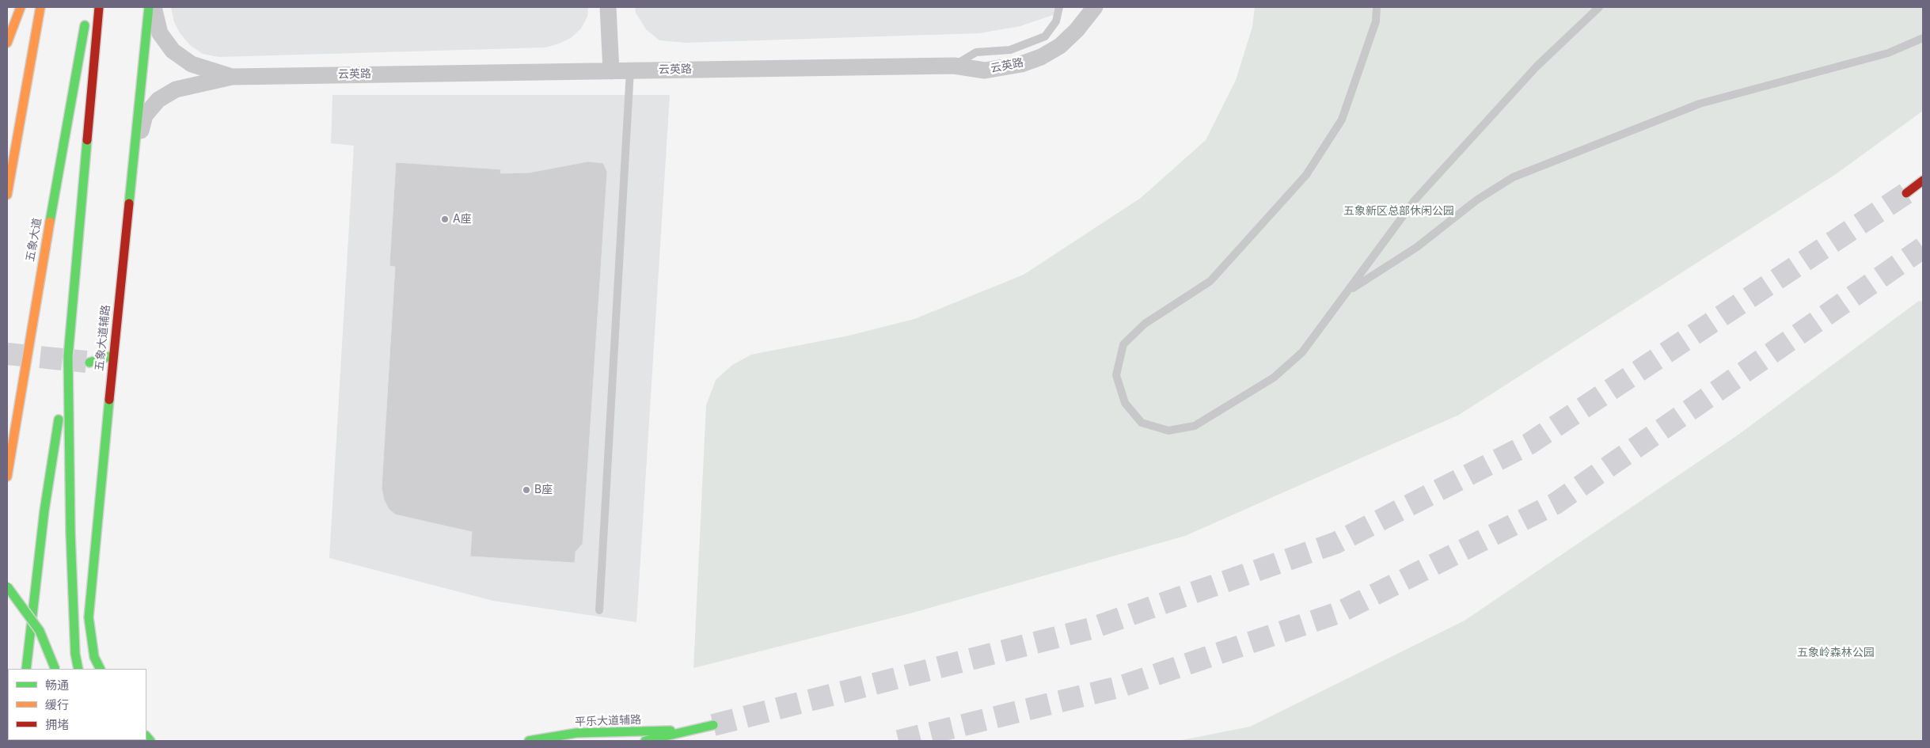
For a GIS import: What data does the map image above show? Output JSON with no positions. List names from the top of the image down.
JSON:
{
  "streets": {
    "main road": ["五象大道", "五象大道辅路", "平乐大道辅路"],
    "street": ["云英路"]
  },
  "parks": ["五象新区总部休闲公园", "五象岭森林公园"],
  "places": ["A座", "B座"],
  "legend": ["畅通", "缓行", "拥堵"]
}
